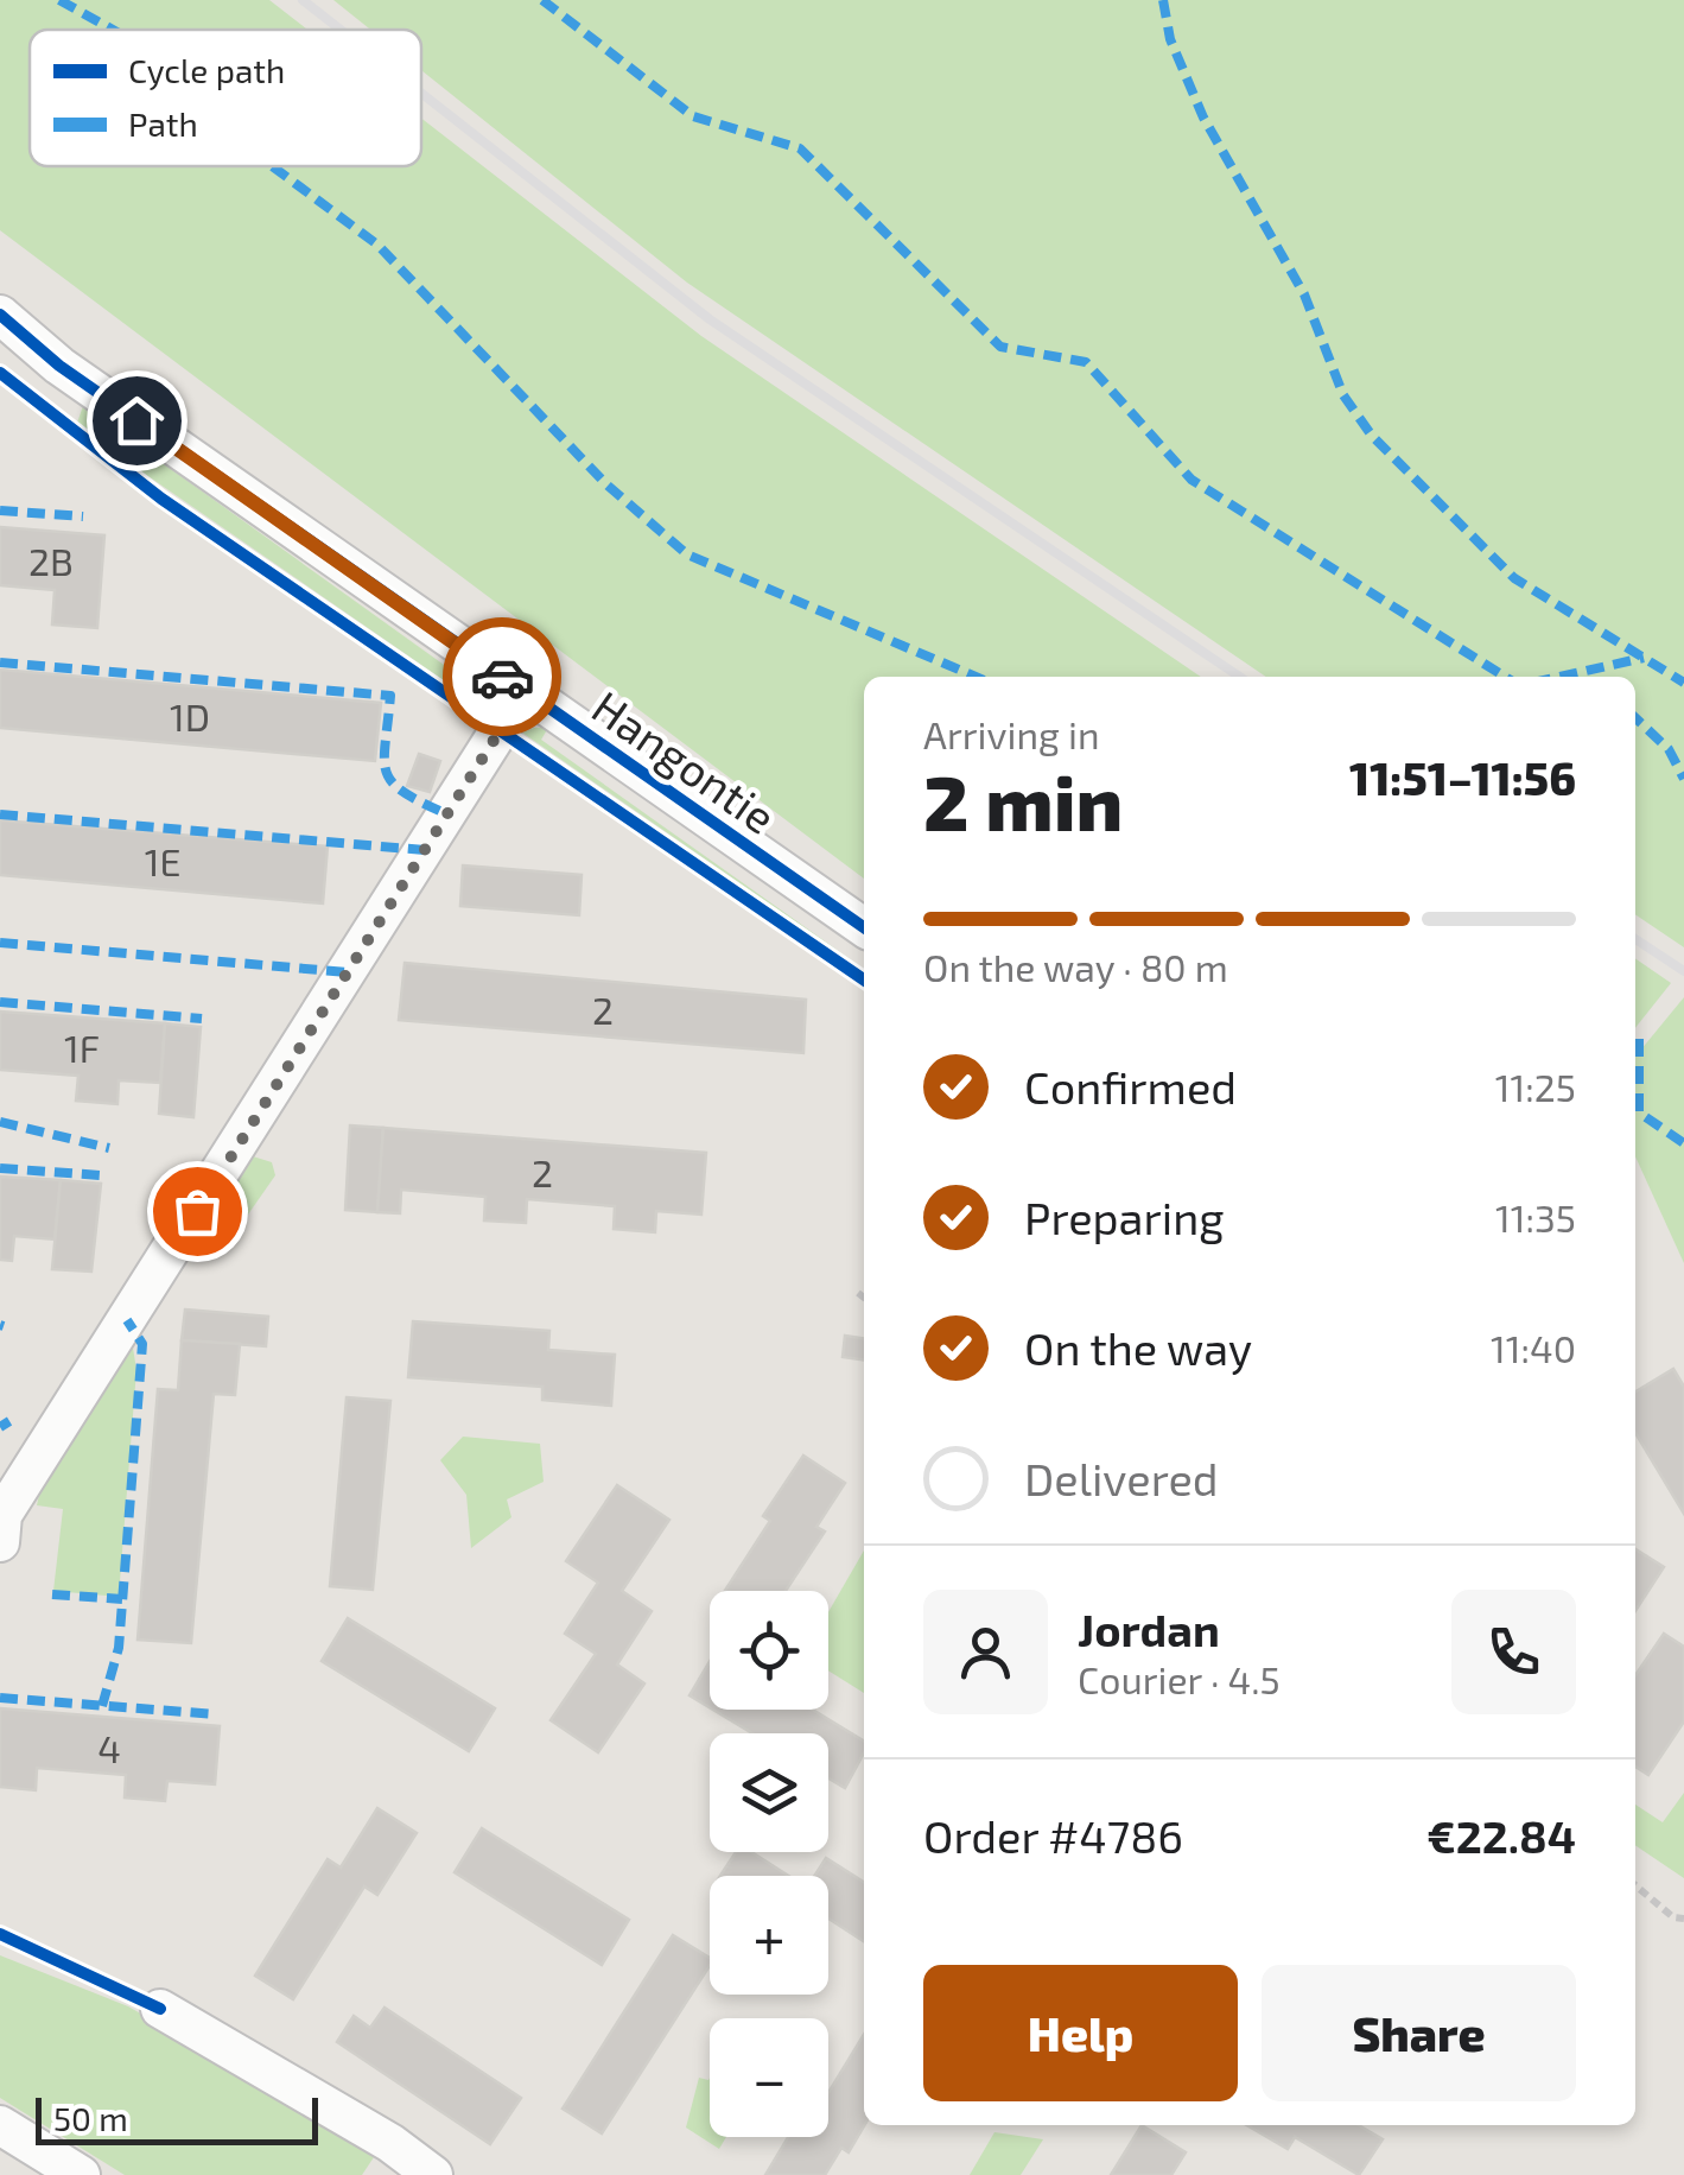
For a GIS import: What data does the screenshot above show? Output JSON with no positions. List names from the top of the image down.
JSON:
{
  "streets": {
    "street": ["Hangontie"]
  },
  "house_numbers": [
    "2B",
    "1D",
    "1E",
    "2",
    "1F",
    "2",
    "4"
  ],
  "legend": ["Cycle path", "Path"],
  "scale_bar": "50 m",
  "page": {
    "heading": ["2 min", "Arriving in", "11:51–11:56"],
    "panel": [
      "Jordan",
      "Courier · 4.5",
      "Order #4786",
      "€22.84"
    ],
    "bar": "On the way · 80 m",
    "list": [
      ["Confirmed", "11:25"],
      ["Preparing", "11:35"],
      ["On the way", "11:40"],
      "Delivered"
    ],
    "map_buttons": ["+", "−"],
    "buttons": ["Help", "Share"],
    "scale": "50 m"
  }
}
